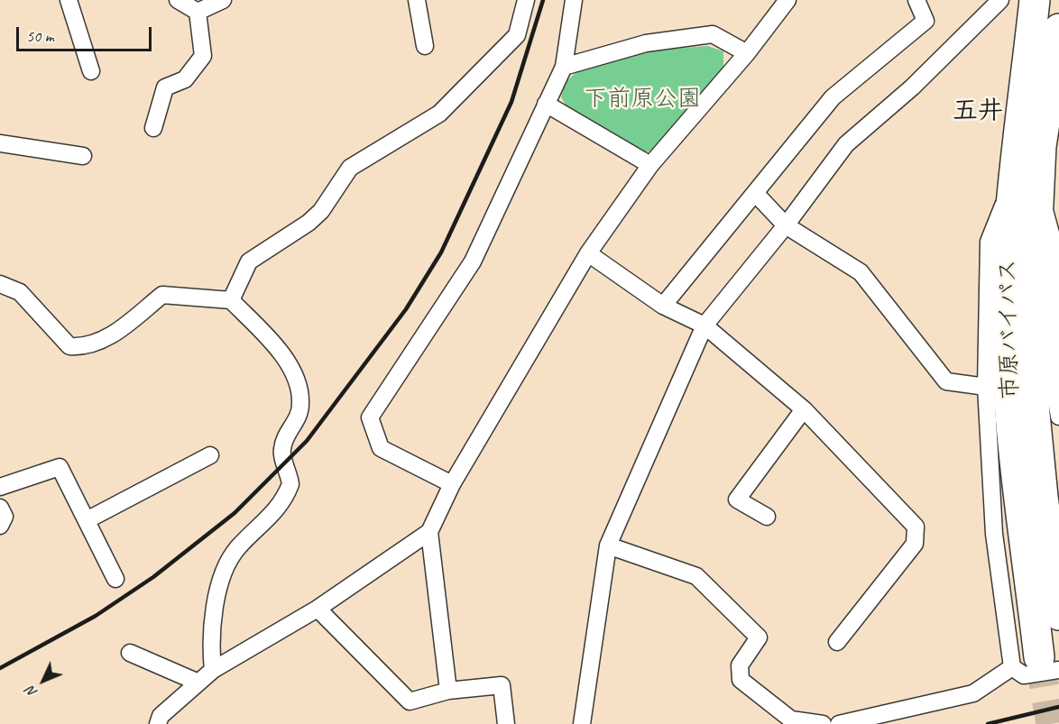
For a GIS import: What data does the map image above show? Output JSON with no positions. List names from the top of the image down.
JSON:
{
  "streets": {
    "highway": ["市原バイパス"]
  },
  "districts": ["五井"],
  "parks": ["下前原公園"],
  "scale_bar": "50 m",
  "north": "bottom left"
}
